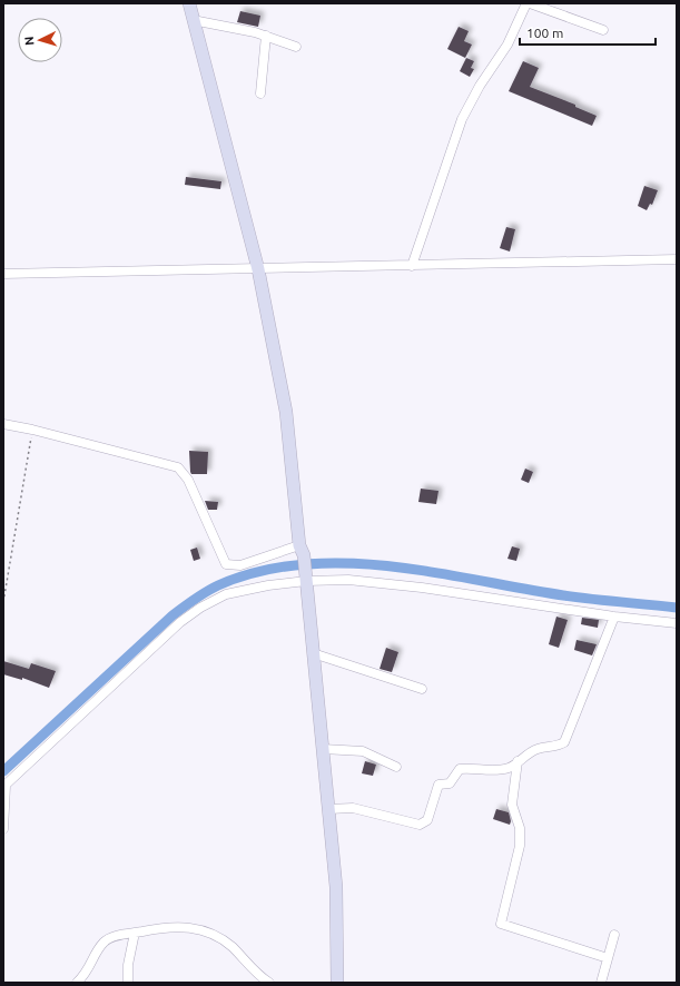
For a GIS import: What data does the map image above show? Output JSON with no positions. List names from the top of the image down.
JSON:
{
  "scale_bar": "100 m",
  "north": "left"
}
